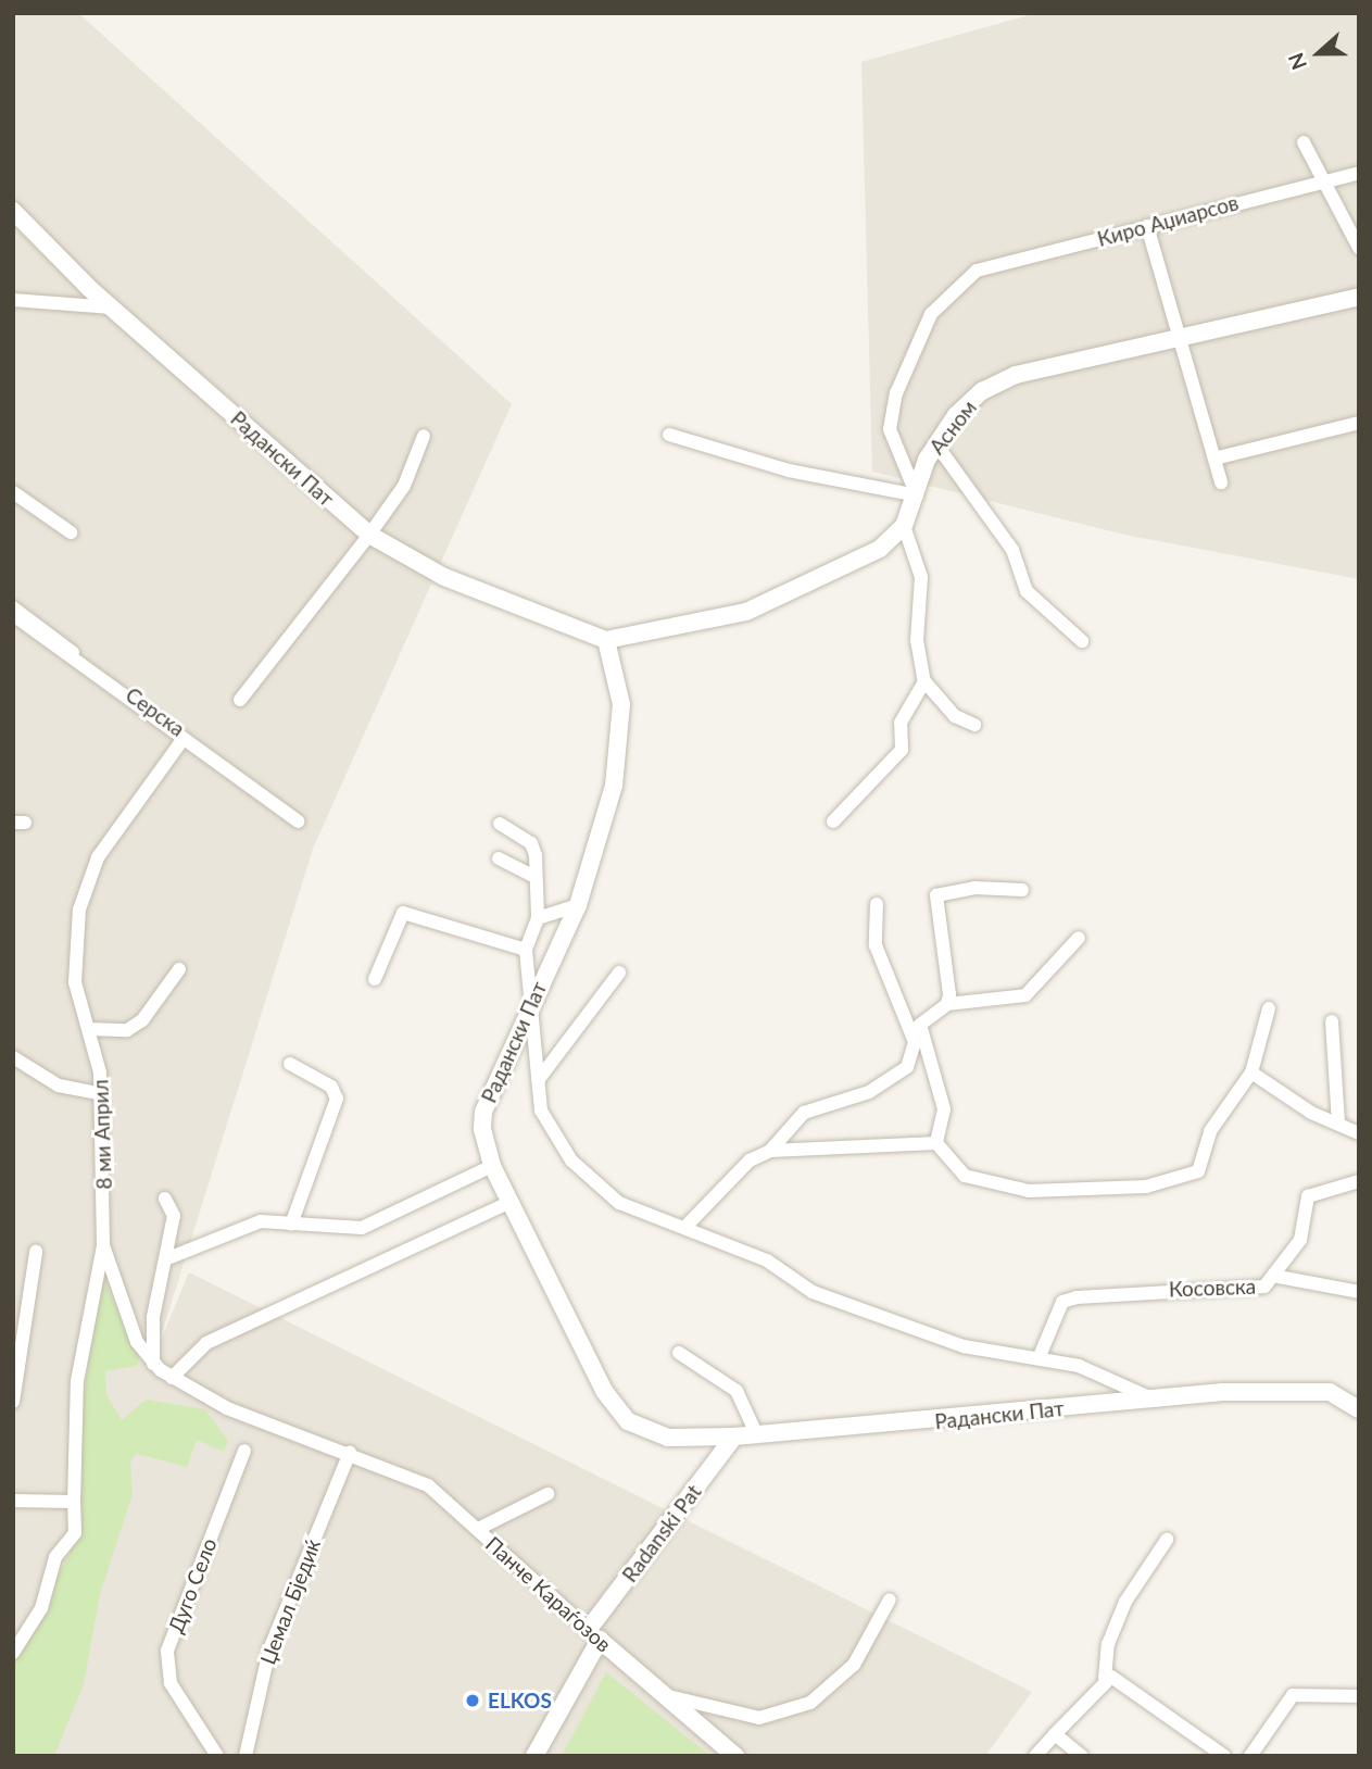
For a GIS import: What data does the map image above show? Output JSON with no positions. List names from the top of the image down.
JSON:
{
  "streets": {
    "street": [
      "Киро Аџиарсов",
      "Асном",
      "Радански Пат",
      "Серска",
      "8 ми Април",
      "Косовска",
      "Radanski Pat",
      "Дуго Село",
      "Панче Караѓозов",
      "Џемал Бједиќ"
    ]
  },
  "crossings": [
    ["Киро Аџиарсов", "Асном"],
    ["Радански Пат", "Radanski Pat"],
    ["Radanski Pat", "Панче Караѓозов"],
    ["Панче Караѓозов", "Џемал Бједиќ"]
  ],
  "places": ["ELKOS"],
  "north": "left"
}
